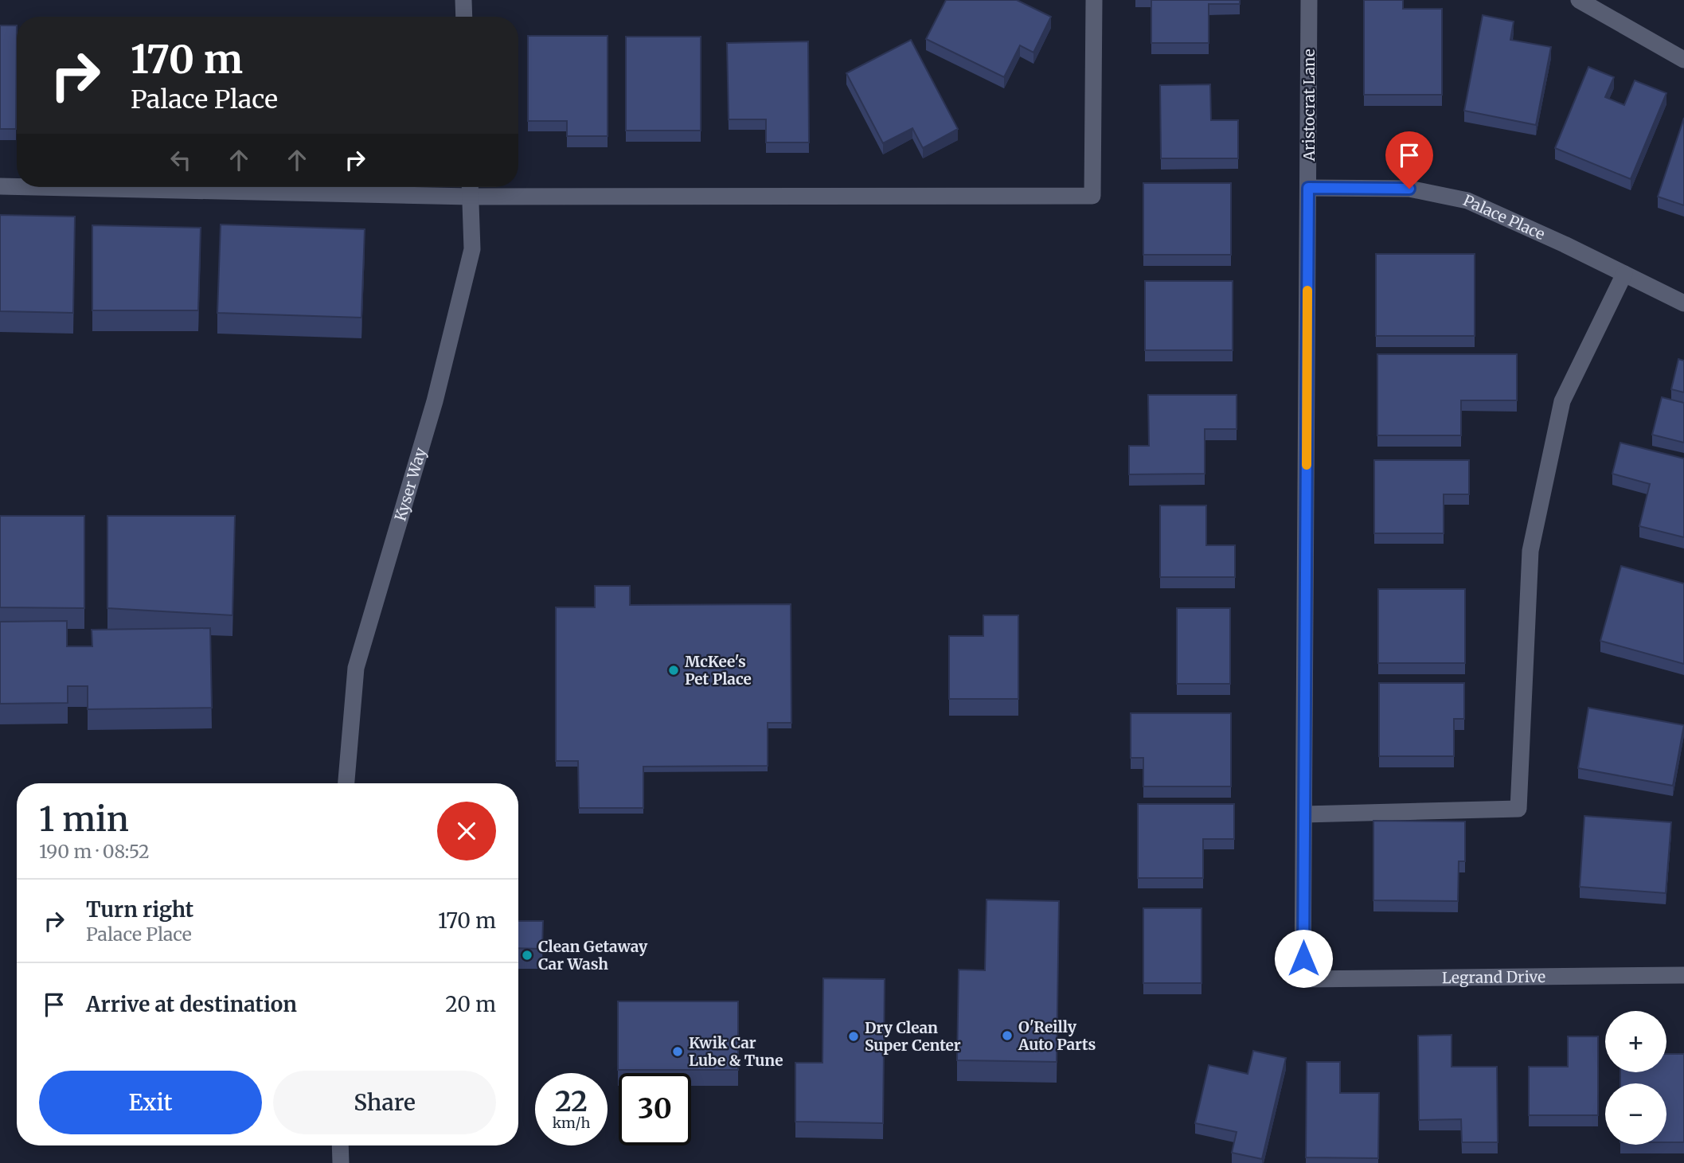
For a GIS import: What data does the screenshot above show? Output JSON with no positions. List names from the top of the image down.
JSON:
{
  "streets": {
    "street": [
      "Aristocrat Lane",
      "Palace Place",
      "Kyser Way",
      "Legrand Drive"
    ]
  },
  "crossings": [
    ["Aristocrat Lane", "Palace Place"],
    ["Aristocrat Lane", "Legrand Drive"]
  ],
  "places": [
    "McKee's Pet Place",
    "Clean Getaway Car Wash",
    "O'Reilly Auto Parts",
    "Dry Clean Super Center",
    "Kwik Car Lube & Tune"
  ],
  "page": {
    "turn": ["170 m", "Palace Place"],
    "heading": ["1 min", "190 m · 08:52"],
    "list": [
      {
        "name": "Turn right",
        "note": "Palace Place",
        "value": "170 m"
      },
      {
        "name": "Arrive at destination",
        "value": "20 m"
      }
    ],
    "map_buttons": ["+", "−"],
    "buttons": ["Exit", "Share"],
    "speed": "22 km/h",
    "limit": "30"
  }
}
